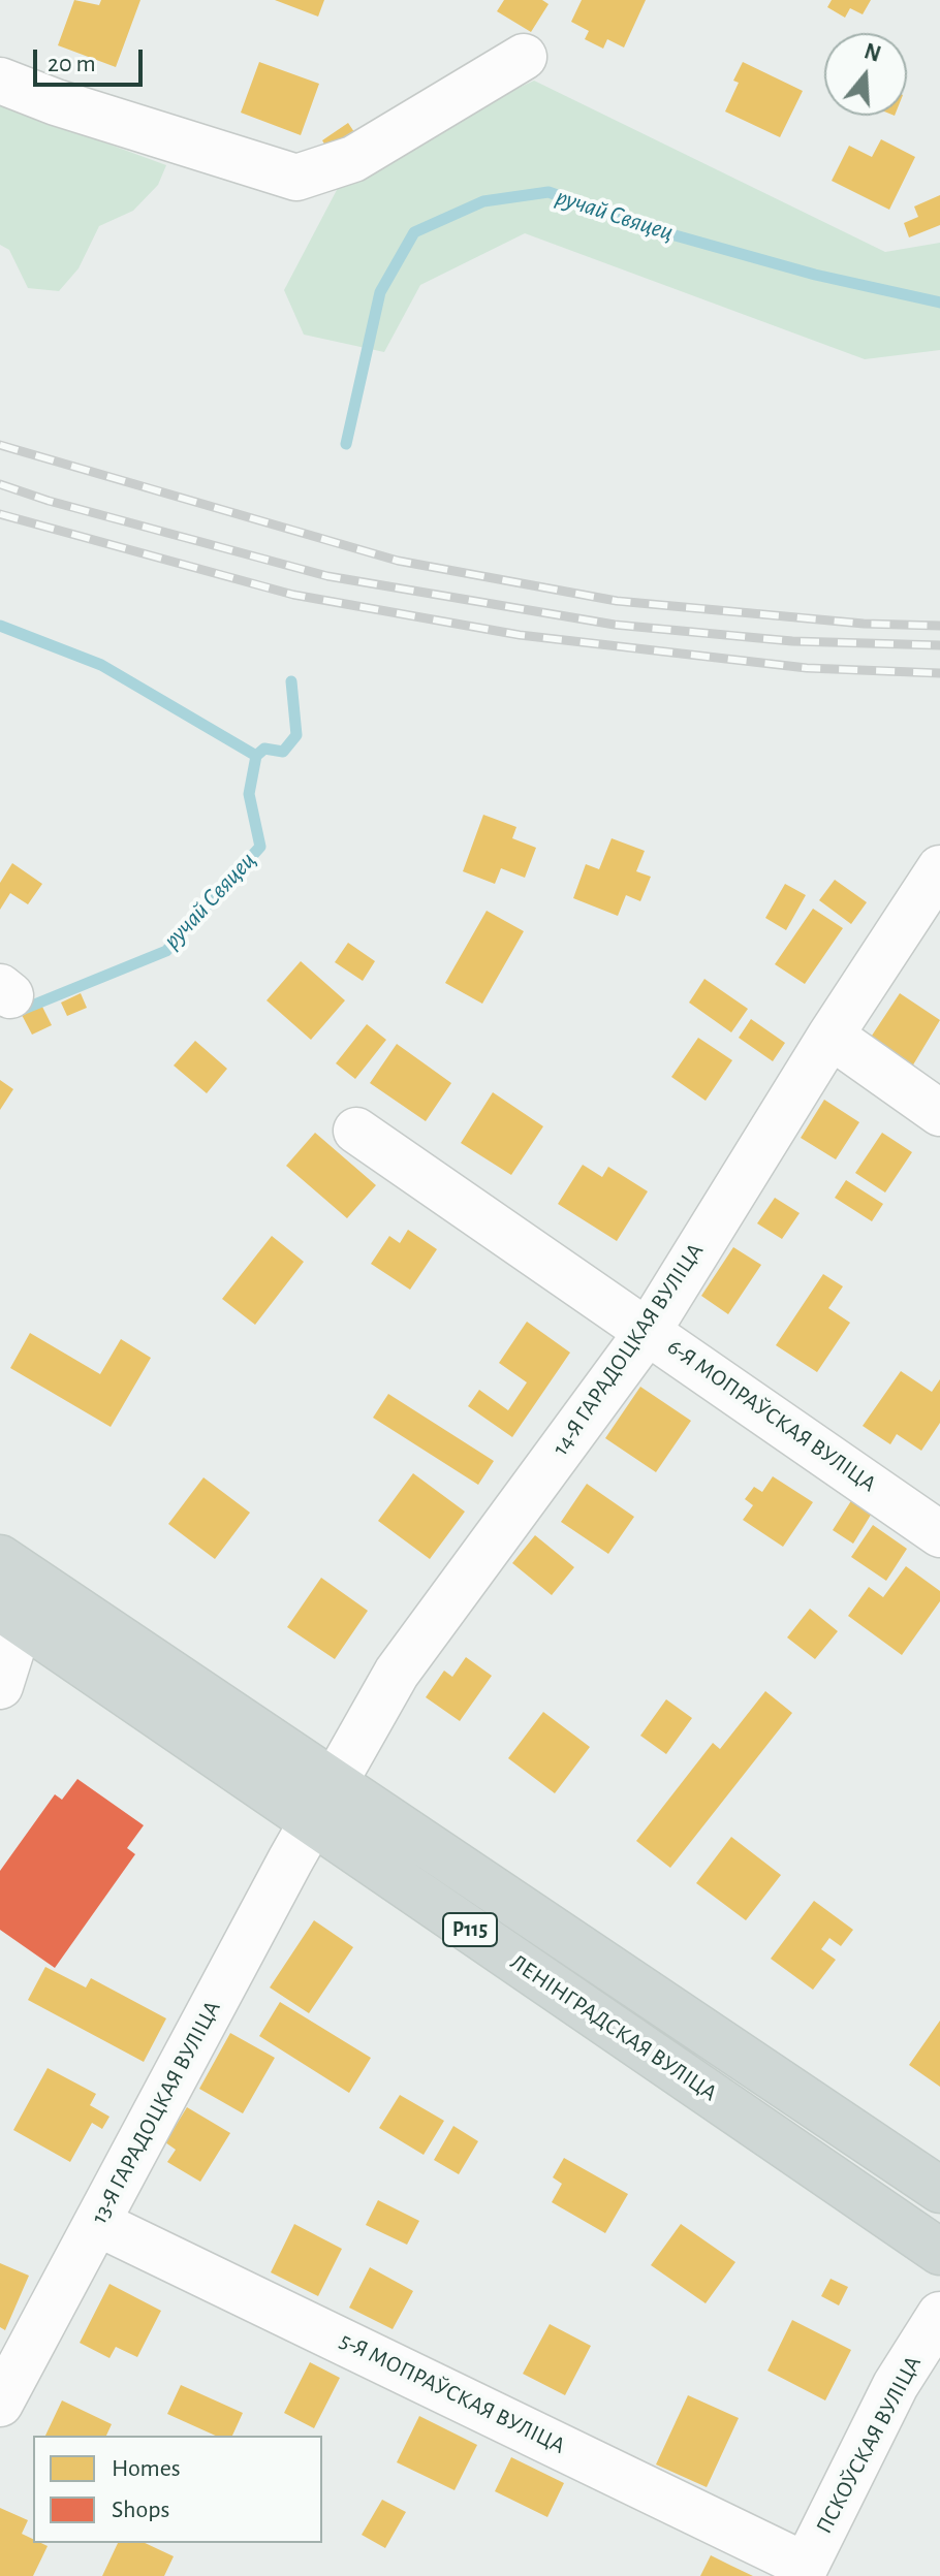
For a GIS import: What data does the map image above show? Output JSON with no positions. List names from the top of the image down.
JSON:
{
  "streets": {
    "main road": ["Р115", "ЛЕНІНГРАДСКАЯ ВУЛІЦА"],
    "street": [
      "14-Я ГАРАДОЦКАЯ ВУЛІЦА",
      "6-Я МОПРАЎСКАЯ ВУЛІЦА",
      "13-Я ГАРАДОЦКАЯ ВУЛІЦА",
      "5-Я МОПРАЎСКАЯ ВУЛІЦА",
      "ПСКОЎСКАЯ ВУЛІЦА"
    ]
  },
  "crossings": [
    ["14-Я ГАРАДОЦКАЯ ВУЛІЦА", "6-Я МОПРАЎСКАЯ ВУЛІЦА"],
    ["14-Я ГАРАДОЦКАЯ ВУЛІЦА", "ЛЕНІНГРАДСКАЯ ВУЛІЦА"],
    ["14-Я ГАРАДОЦКАЯ ВУЛІЦА", "13-Я ГАРАДОЦКАЯ ВУЛІЦА"],
    ["ЛЕНІНГРАДСКАЯ ВУЛІЦА", "13-Я ГАРАДОЦКАЯ ВУЛІЦА"],
    ["13-Я ГАРАДОЦКАЯ ВУЛІЦА", "5-Я МОПРАЎСКАЯ ВУЛІЦА"],
    ["5-Я МОПРАЎСКАЯ ВУЛІЦА", "ПСКОЎСКАЯ ВУЛІЦА"]
  ],
  "water": ["ручай Свяцец"],
  "legend": ["Homes", "Shops"],
  "scale_bar": "20 m",
  "north": "top"
}
